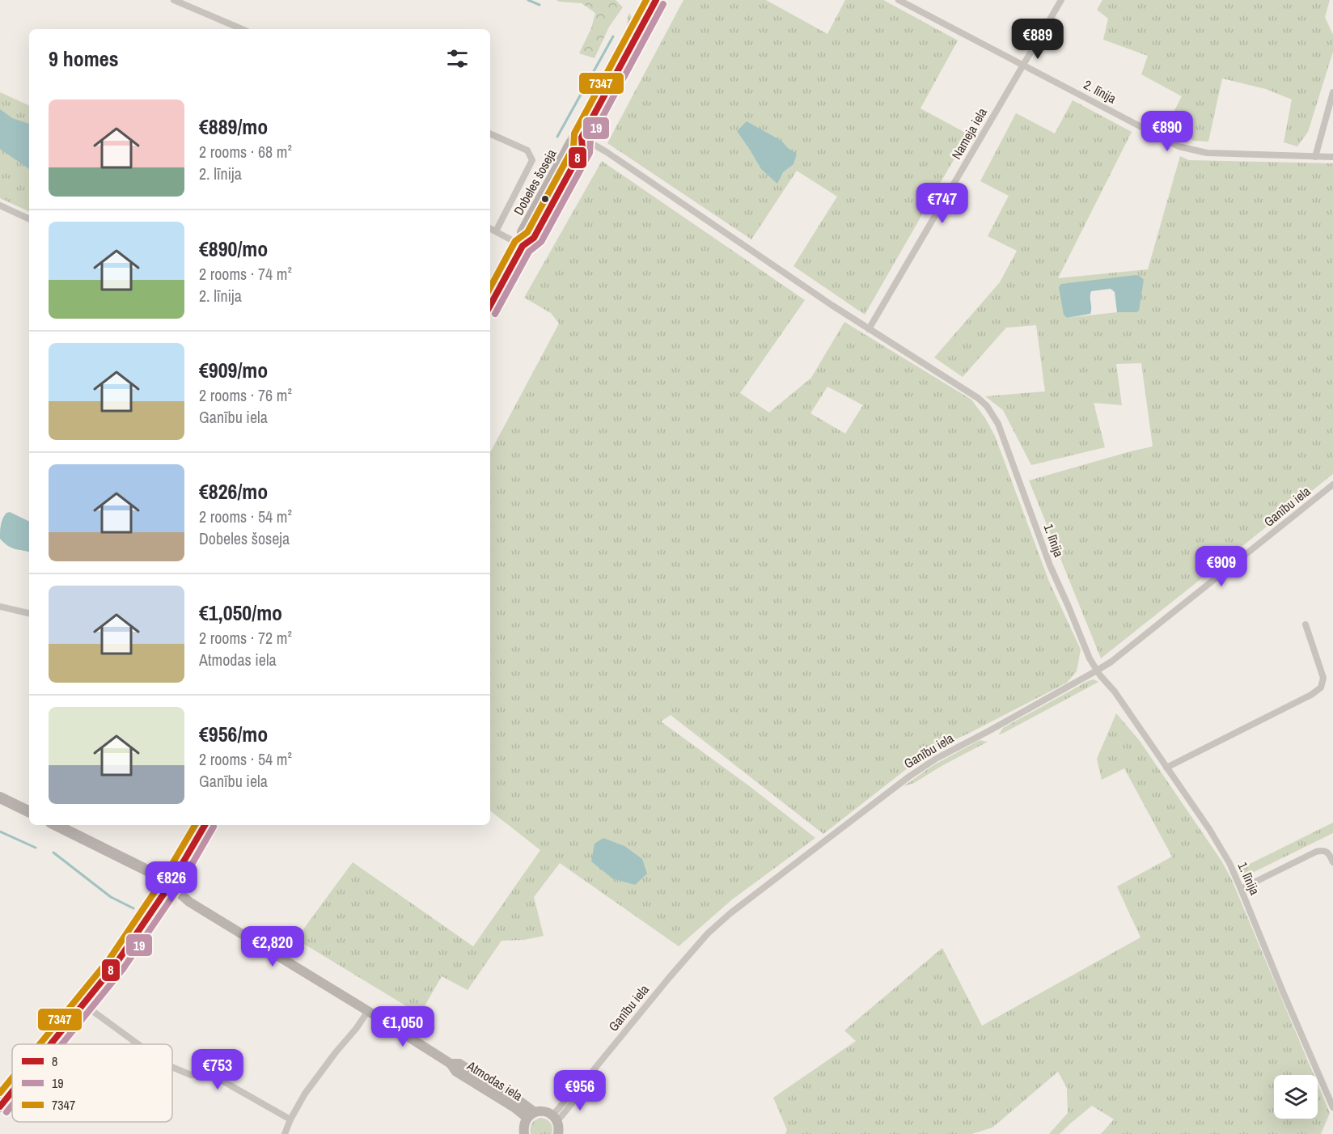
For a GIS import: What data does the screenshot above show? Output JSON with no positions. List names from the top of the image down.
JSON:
{
  "streets": {
    "main road": ["Dobeles šoseja", "Atmodas iela"],
    "street": [
      "2. līnija",
      "Nameja iela",
      "Ganību iela",
      "1. līnija"
    ]
  },
  "crossings": [
    ["2. līnija", "Nameja iela"],
    ["Nameja iela", "1. līnija"],
    ["Dobeles šoseja", "1. līnija"],
    ["Ganību iela", "1. līnija"]
  ],
  "lines": ["transit line 8", "transit line 7347", "transit line 19"],
  "legend": ["8", "19", "7347"],
  "page": {
    "price": [
      "€889",
      "€890",
      "€747",
      "€909",
      "€826",
      "€2,820",
      "€1,050",
      "€753",
      "€956"
    ],
    "heading": "9 homes",
    "list": [
      {
        "name": "€889/mo",
        "note": "2 rooms · 68 m² · 2. līnija"
      },
      {
        "name": "€890/mo",
        "note": "2 rooms · 74 m² · 2. līnija"
      },
      {
        "name": "€909/mo",
        "note": "2 rooms · 76 m² · Ganību iela"
      },
      {
        "name": "€826/mo",
        "note": "2 rooms · 54 m² · Dobeles šoseja"
      },
      {
        "name": "€1,050/mo",
        "note": "2 rooms · 72 m² · Atmodas iela"
      },
      {
        "name": "€956/mo",
        "note": "2 rooms · 54 m² · Ganību iela"
      }
    ]
  }
}
